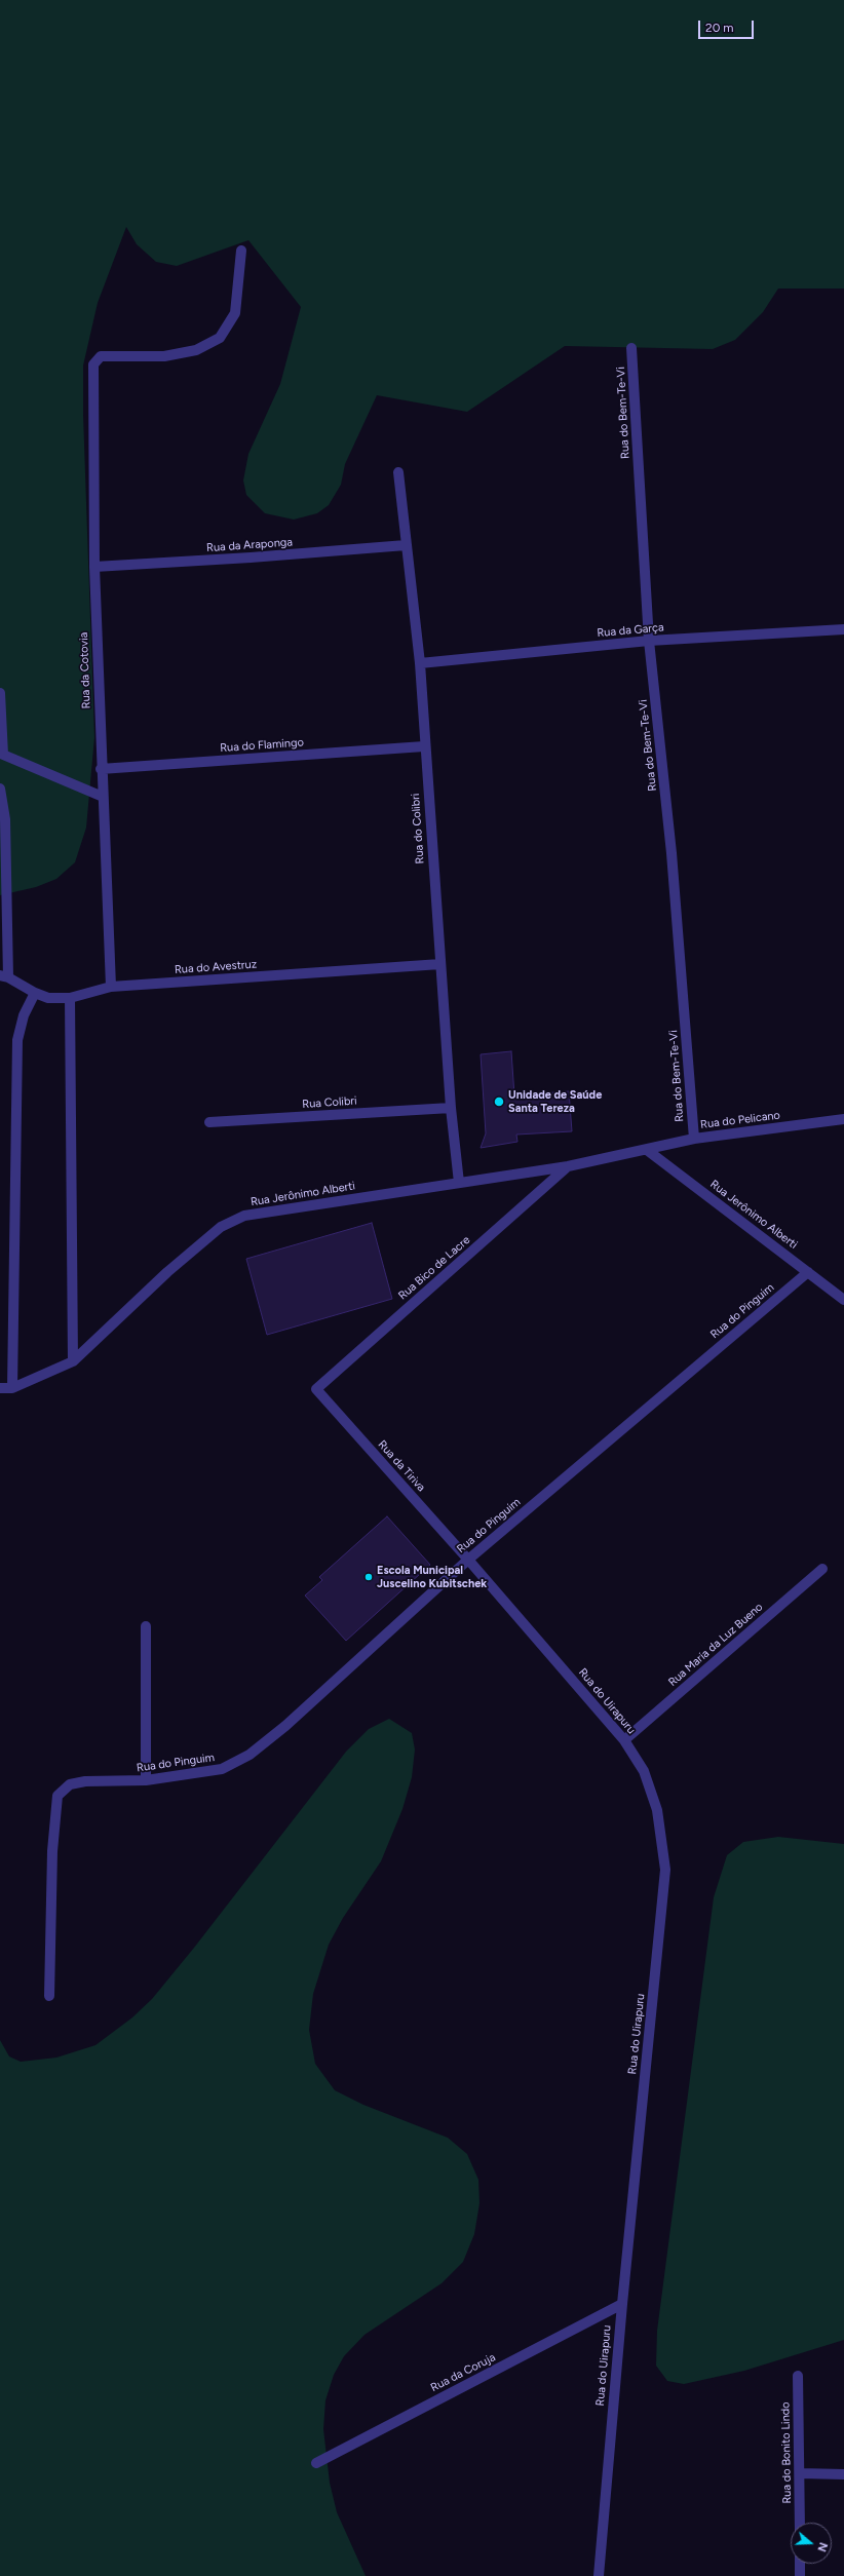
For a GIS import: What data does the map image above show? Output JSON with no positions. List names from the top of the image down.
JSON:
{
  "streets": {
    "street": [
      "Rua do Bem-Te-Vi",
      "Rua da Araponga",
      "Rua da Garça",
      "Rua da Cotovia",
      "Rua do Flamingo",
      "Rua do Colibri",
      "Rua do Avestruz",
      "Rua Colibri",
      "Rua do Pelicano",
      "Rua Jerônimo Alberti",
      "Rua Bico de Lacre",
      "Rua do Pinguim",
      "Rua da Tiriva",
      "Rua Maria da Luz Bueno",
      "Rua do Uirapuru",
      "Rua da Coruja",
      "Rua do Bonito Lindo"
    ]
  },
  "crossings": [
    ["Rua do Bem-Te-Vi", "Rua da Garça"],
    ["Rua do Bem-Te-Vi", "Rua do Pelicano"],
    ["Rua da Araponga", "Rua da Cotovia"],
    ["Rua da Araponga", "Rua do Colibri"],
    ["Rua da Garça", "Rua do Colibri"],
    ["Rua da Cotovia", "Rua do Flamingo"],
    ["Rua da Cotovia", "Rua do Avestruz"],
    ["Rua do Flamingo", "Rua do Colibri"],
    ["Rua do Colibri", "Rua do Avestruz"],
    ["Rua do Colibri", "Rua Colibri"],
    ["Rua do Colibri", "Rua Jerônimo Alberti"],
    ["Rua do Pelicano", "Rua Jerônimo Alberti"],
    ["Rua do Pelicano", "Rua Bico de Lacre"],
    ["Rua Jerônimo Alberti", "Rua Bico de Lacre"],
    ["Rua Jerônimo Alberti", "Rua do Pinguim"],
    ["Rua Bico de Lacre", "Rua da Tiriva"],
    ["Rua do Pinguim", "Rua da Tiriva"],
    ["Rua do Pinguim", "Rua do Uirapuru"],
    ["Rua da Tiriva", "Rua do Uirapuru"],
    ["Rua Maria da Luz Bueno", "Rua do Uirapuru"],
    ["Rua do Uirapuru", "Rua da Coruja"]
  ],
  "places": ["Unidade de Saúde Santa Tereza", "Escola Municipal Juscelino Kubitschek"],
  "scale_bar": "20 m",
  "north": "right"
}
